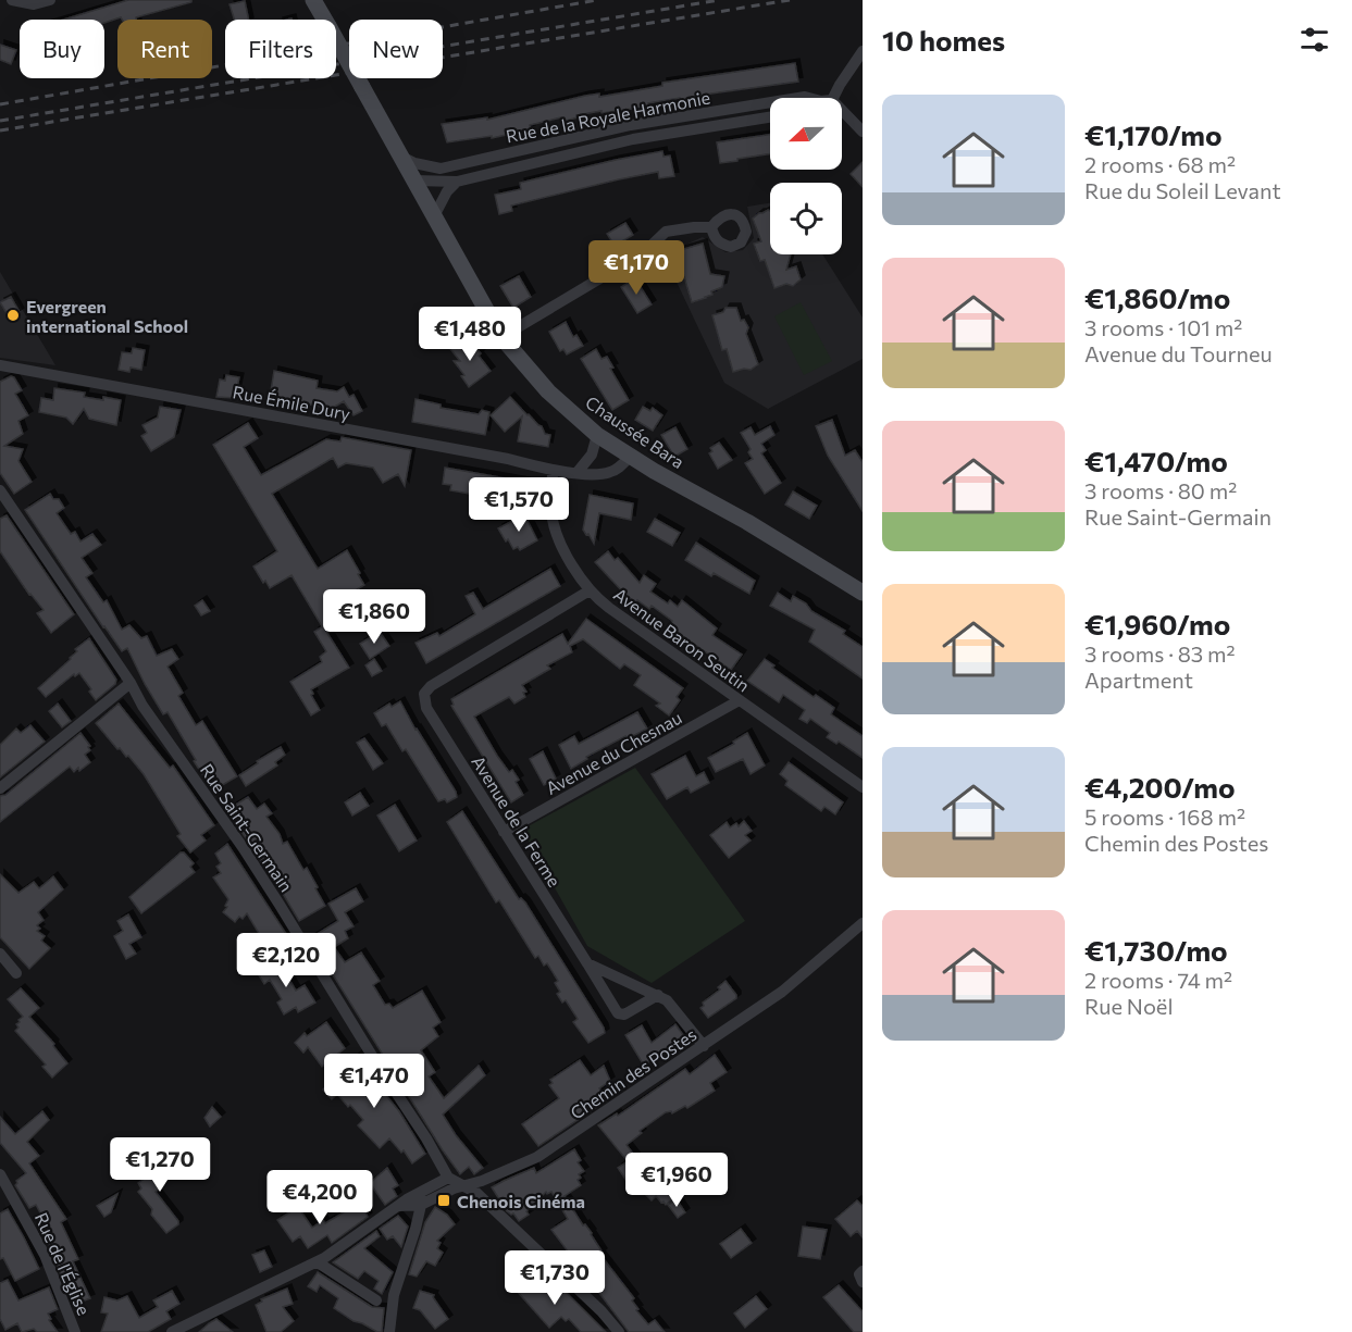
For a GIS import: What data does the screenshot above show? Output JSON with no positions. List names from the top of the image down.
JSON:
{
  "streets": {
    "main road": ["Chaussée Bara"],
    "street": [
      "Rue de la Royale Harmonie",
      "Rue Émile Dury",
      "Avenue Baron Seutin",
      "Avenue du Chesnau",
      "Avenue de la Ferme",
      "Rue Saint-Germain",
      "Chemin des Postes",
      "Rue de l'Église"
    ]
  },
  "crossings": [
    ["Rue de la Royale Harmonie", "Chaussée Bara"],
    ["Rue Émile Dury", "Chaussée Bara"],
    ["Rue Émile Dury", "Avenue Baron Seutin"],
    ["Avenue Baron Seutin", "Avenue du Chesnau"],
    ["Avenue Baron Seutin", "Avenue de la Ferme"],
    ["Avenue du Chesnau", "Avenue de la Ferme"]
  ],
  "places": {
    "other": ["Evergreen international School"],
    "transit": ["Chenois Cinéma"]
  },
  "north": "left",
  "page": {
    "heading": "10 homes",
    "chip": [
      "Buy",
      "Rent",
      "Filters",
      "New"
    ],
    "list": [
      {
        "name": "€1,170/mo",
        "note": "2 rooms · 68 m² · Rue du Soleil Levant"
      },
      {
        "name": "€1,860/mo",
        "note": "3 rooms · 101 m² · Avenue du Tourneu"
      },
      {
        "name": "€1,470/mo",
        "note": "3 rooms · 80 m² · Rue Saint-Germain"
      },
      {
        "name": "€1,960/mo",
        "note": "3 rooms · 83 m² · Apartment"
      },
      {
        "name": "€4,200/mo",
        "note": "5 rooms · 168 m² · Chemin des Postes"
      },
      {
        "name": "€1,730/mo",
        "note": "2 rooms · 74 m² · Rue Noël"
      }
    ],
    "price": [
      "€1,170",
      "€1,480",
      "€1,570",
      "€1,860",
      "€2,120",
      "€1,470",
      "€1,270",
      "€1,960",
      "€4,200",
      "€1,730"
    ]
  }
}
